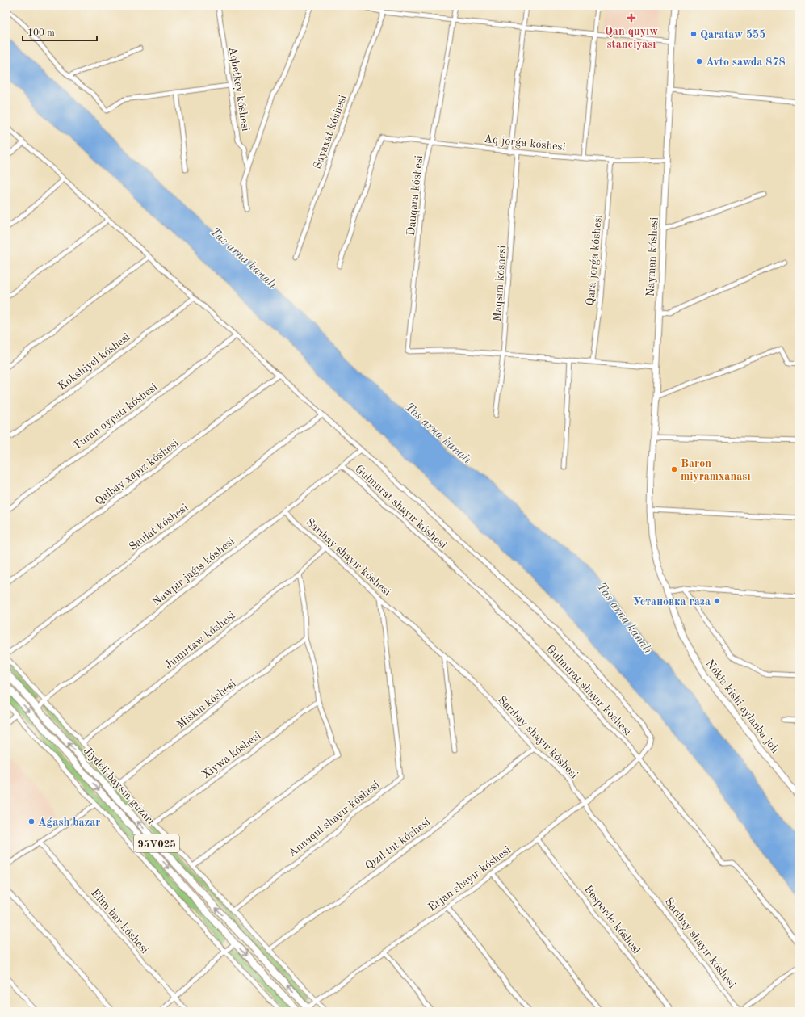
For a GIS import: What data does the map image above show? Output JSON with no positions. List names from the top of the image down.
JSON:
{
  "streets": {
    "main road": [
      "Nayman kóshesi",
      "Nókis kishi aylanba jolı",
      "Jiydeli baysın gúzarı",
      "95V025"
    ],
    "street": [
      "Aqbetkey kóshesi",
      "Sayaxat kóshesi",
      "Aq jorǵa kóshesi",
      "Dauqara kóshesi",
      "Qara jorǵa kóshesi",
      "Maqsım kóshesi",
      "Kokshiyel kóshesi",
      "Turan oypatı kóshesi",
      "Qalbay xapız kóshesi",
      "Gulmurat shayır kóshesi",
      "Saulat kóshesi",
      "Sarıbay shayır kóshesi",
      "Náwpir jaǵıs kóshesi",
      "Jumırtaw kóshesi",
      "Miskin kóshesi",
      "Xiywa kóshesi",
      "Annaqul shayır kóshesi",
      "Qızıl tut kóshesi",
      "Erjan shayır kóshesi",
      "Besperde kóshesi",
      "Elim bar kóshesi"
    ]
  },
  "crossings": [
    ["Aq jorǵa kóshesi", "Dauqara kóshesi"],
    ["Aq jorǵa kóshesi", "Nayman kóshesi"],
    ["Aq jorǵa kóshesi", "Qara jorǵa kóshesi"],
    ["Aq jorǵa kóshesi", "Maqsım kóshesi"],
    ["Dauqara kóshesi", "Maqsım kóshesi"],
    ["Nayman kóshesi", "Nókis kishi aylanba jolı"],
    ["Gulmurat shayır kóshesi", "Náwpir jaǵıs kóshesi"],
    ["Gulmurat shayır kóshesi", "Erjan shayır kóshesi"],
    ["Sarıbay shayır kóshesi", "Náwpir jaǵıs kóshesi"],
    ["Sarıbay shayır kóshesi", "Jumırtaw kóshesi"],
    ["Sarıbay shayır kóshesi", "Annaqul shayır kóshesi"],
    ["Sarıbay shayır kóshesi", "Qızıl tut kóshesi"],
    ["Sarıbay shayır kóshesi", "Erjan shayır kóshesi"],
    ["Náwpir jaǵıs kóshesi", "Jiydeli baysın gúzarı"],
    ["Náwpir jaǵıs kóshesi", "Erjan shayır kóshesi"],
    ["Jiydeli baysın gúzarı", "Erjan shayır kóshesi"],
    ["Erjan shayır kóshesi", "Besperde kóshesi"]
  ],
  "water": ["Tas arna kanalı"],
  "places": {
    "health": ["Qan quyıw stanciyası"],
    "other": [
      "Qarataw 555",
      "Avto sawda 878",
      "Baron miyramxanası",
      "Установка газа",
      "Aǵash bazar"
    ]
  },
  "scale_bar": "100 m"
}
